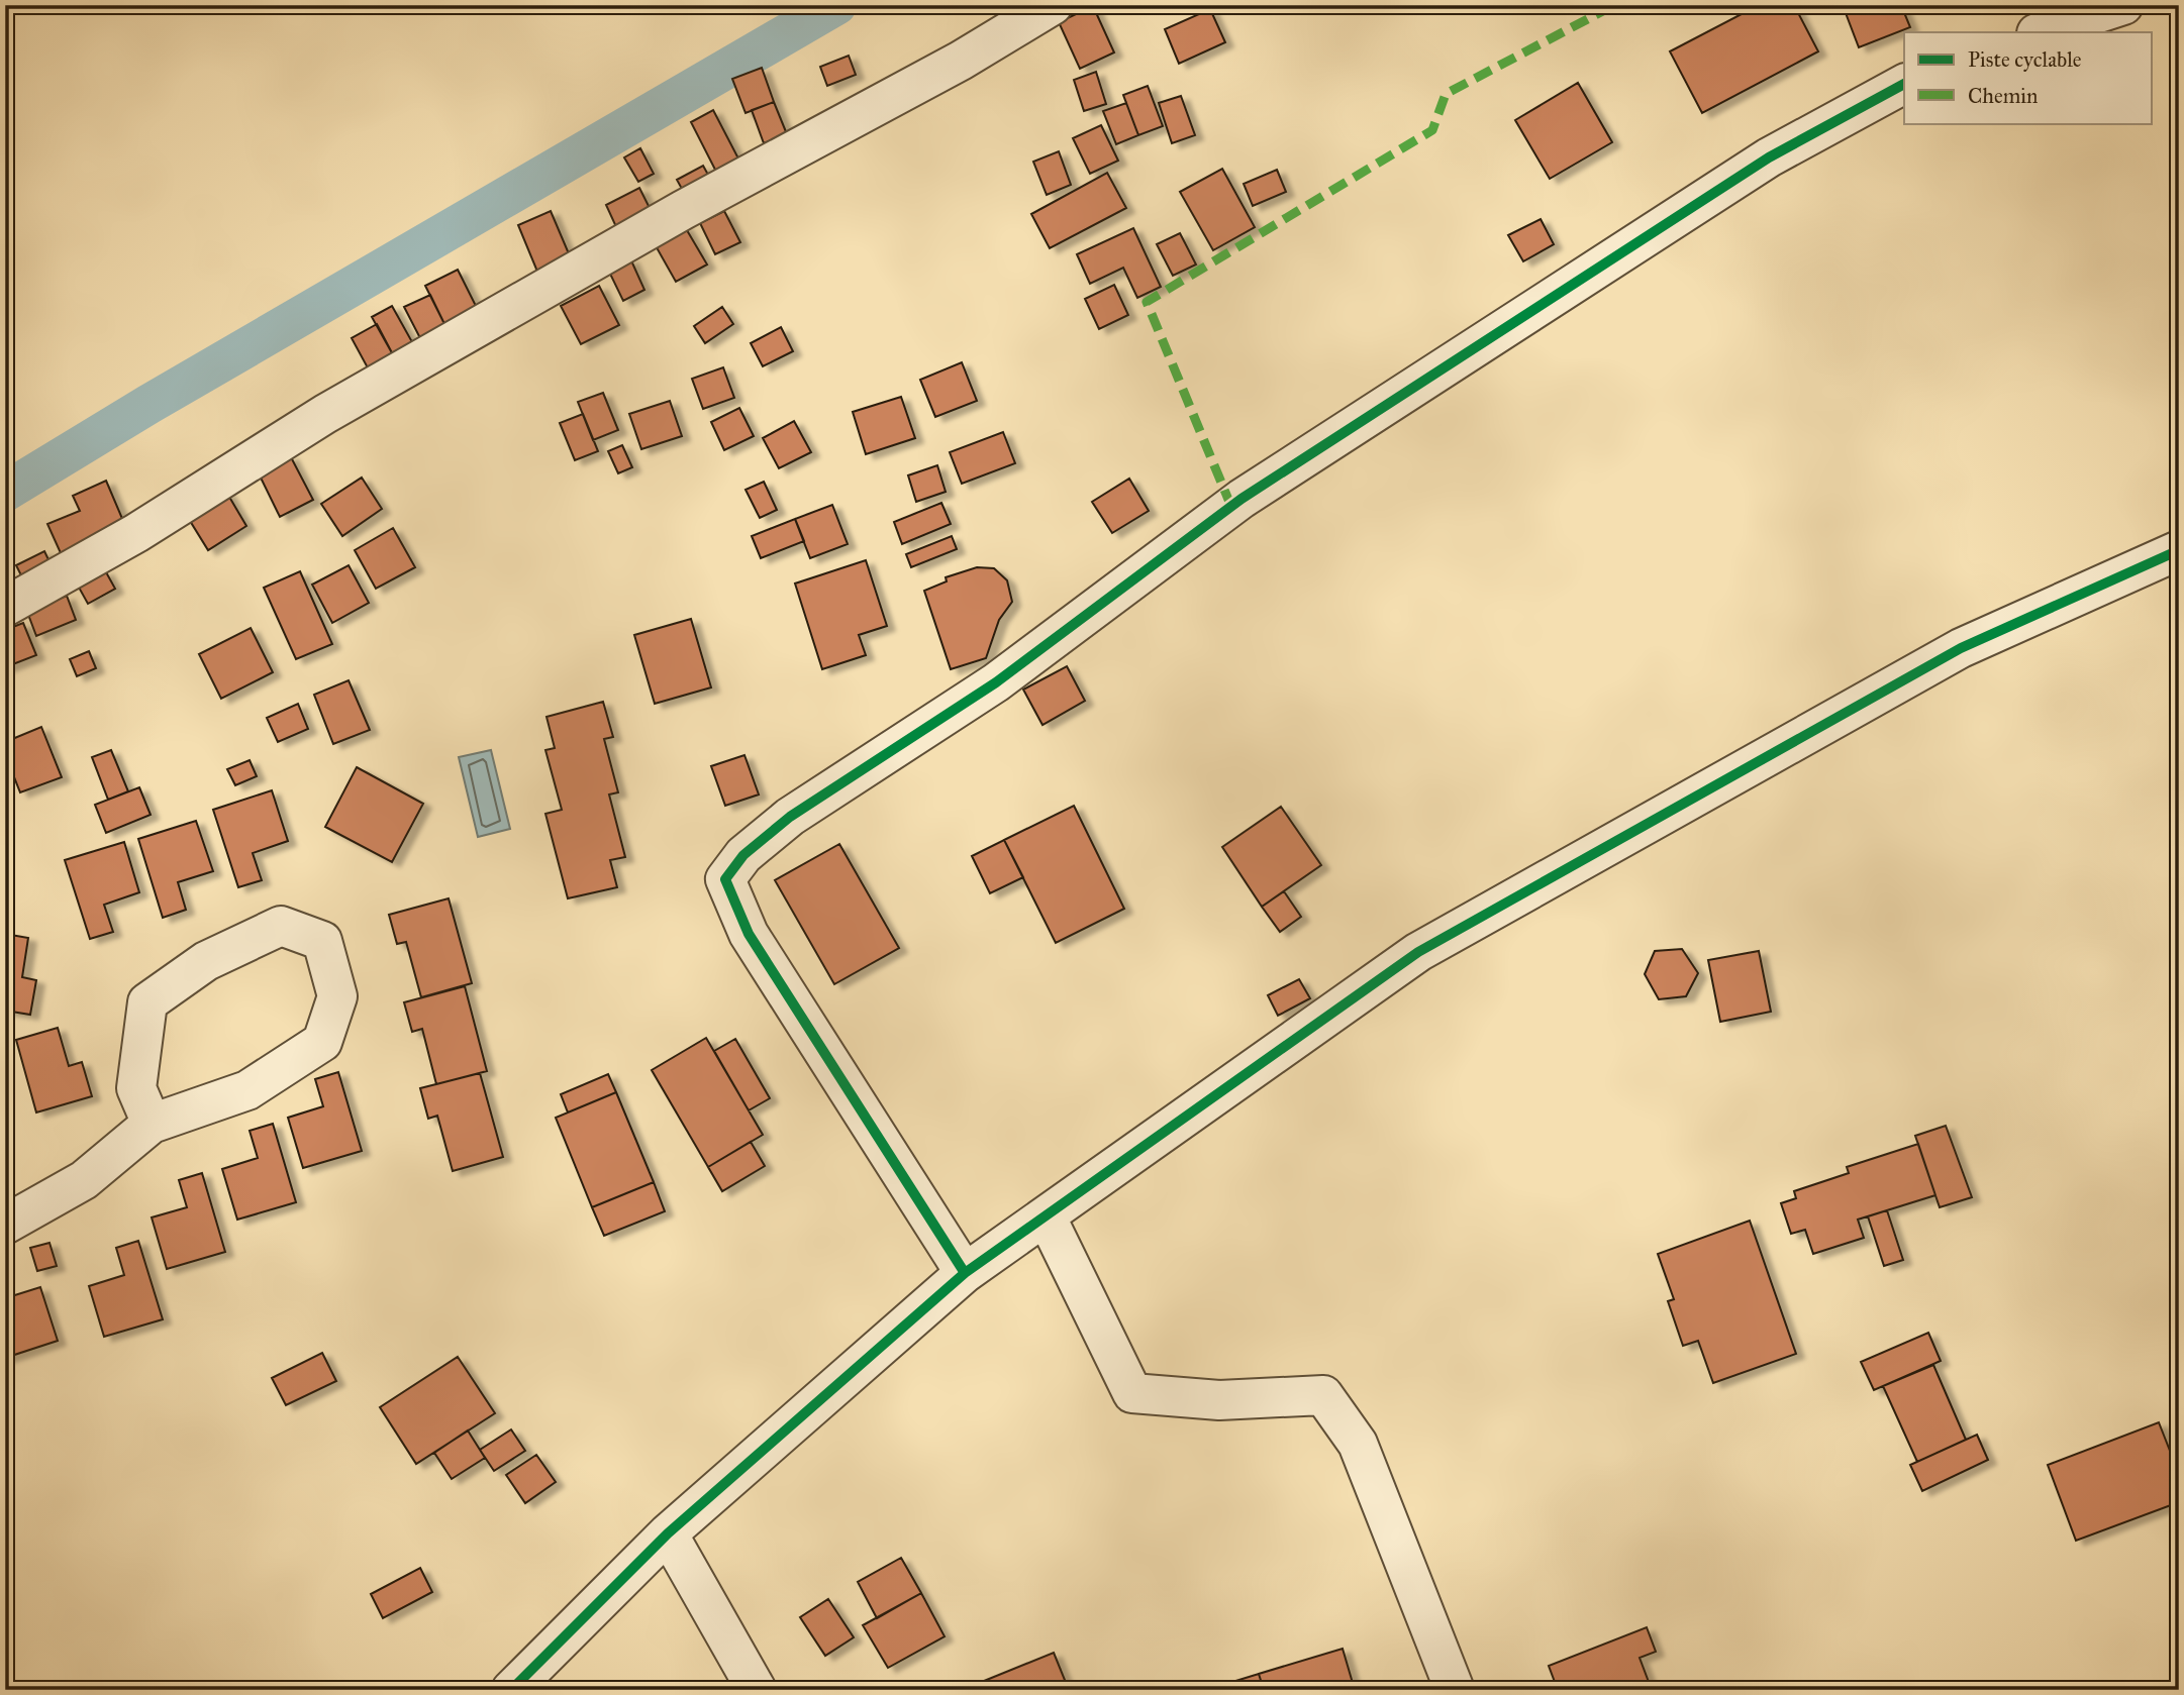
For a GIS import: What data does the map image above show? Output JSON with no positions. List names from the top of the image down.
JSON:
{
  "legend": ["Piste cyclable", "Chemin"]
}
